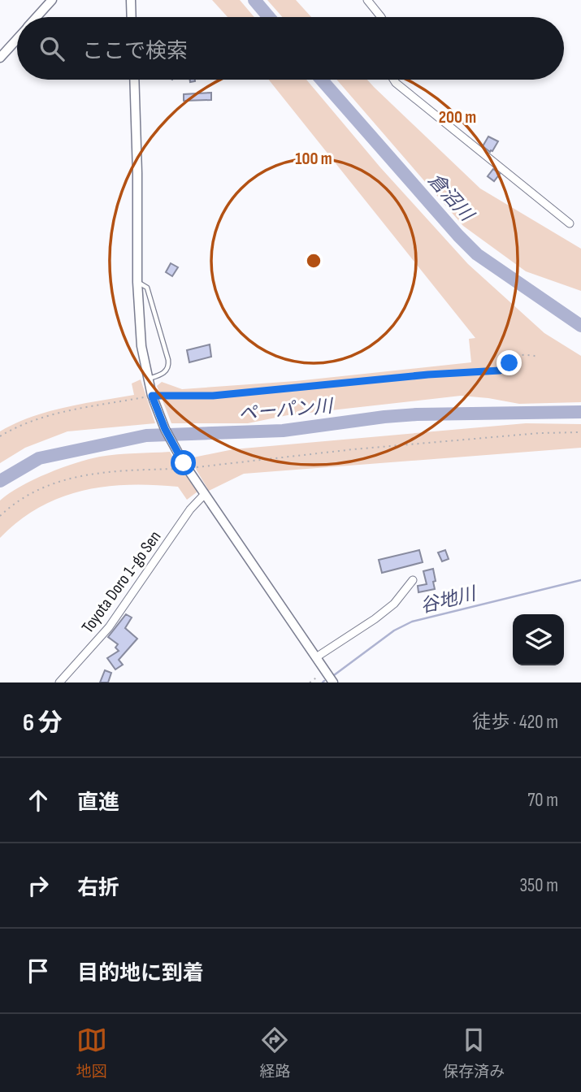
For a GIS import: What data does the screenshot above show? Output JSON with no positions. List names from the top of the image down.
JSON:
{
  "streets": {
    "street": ["Toyota Doro 1-go Sen"]
  },
  "water": ["倉沼川", "ペーパン川", "谷地川"],
  "page": {
    "search": "ここで検索",
    "heading": ["6 分", "徒歩 · 420 m"],
    "list": [
      ["直進", "70 m"],
      ["右折", "350 m"],
      "目的地に到着"
    ],
    "nav": ["地図", "経路", "保存済み"]
  },
  "rings": ["200 m", "100 m"]
}
